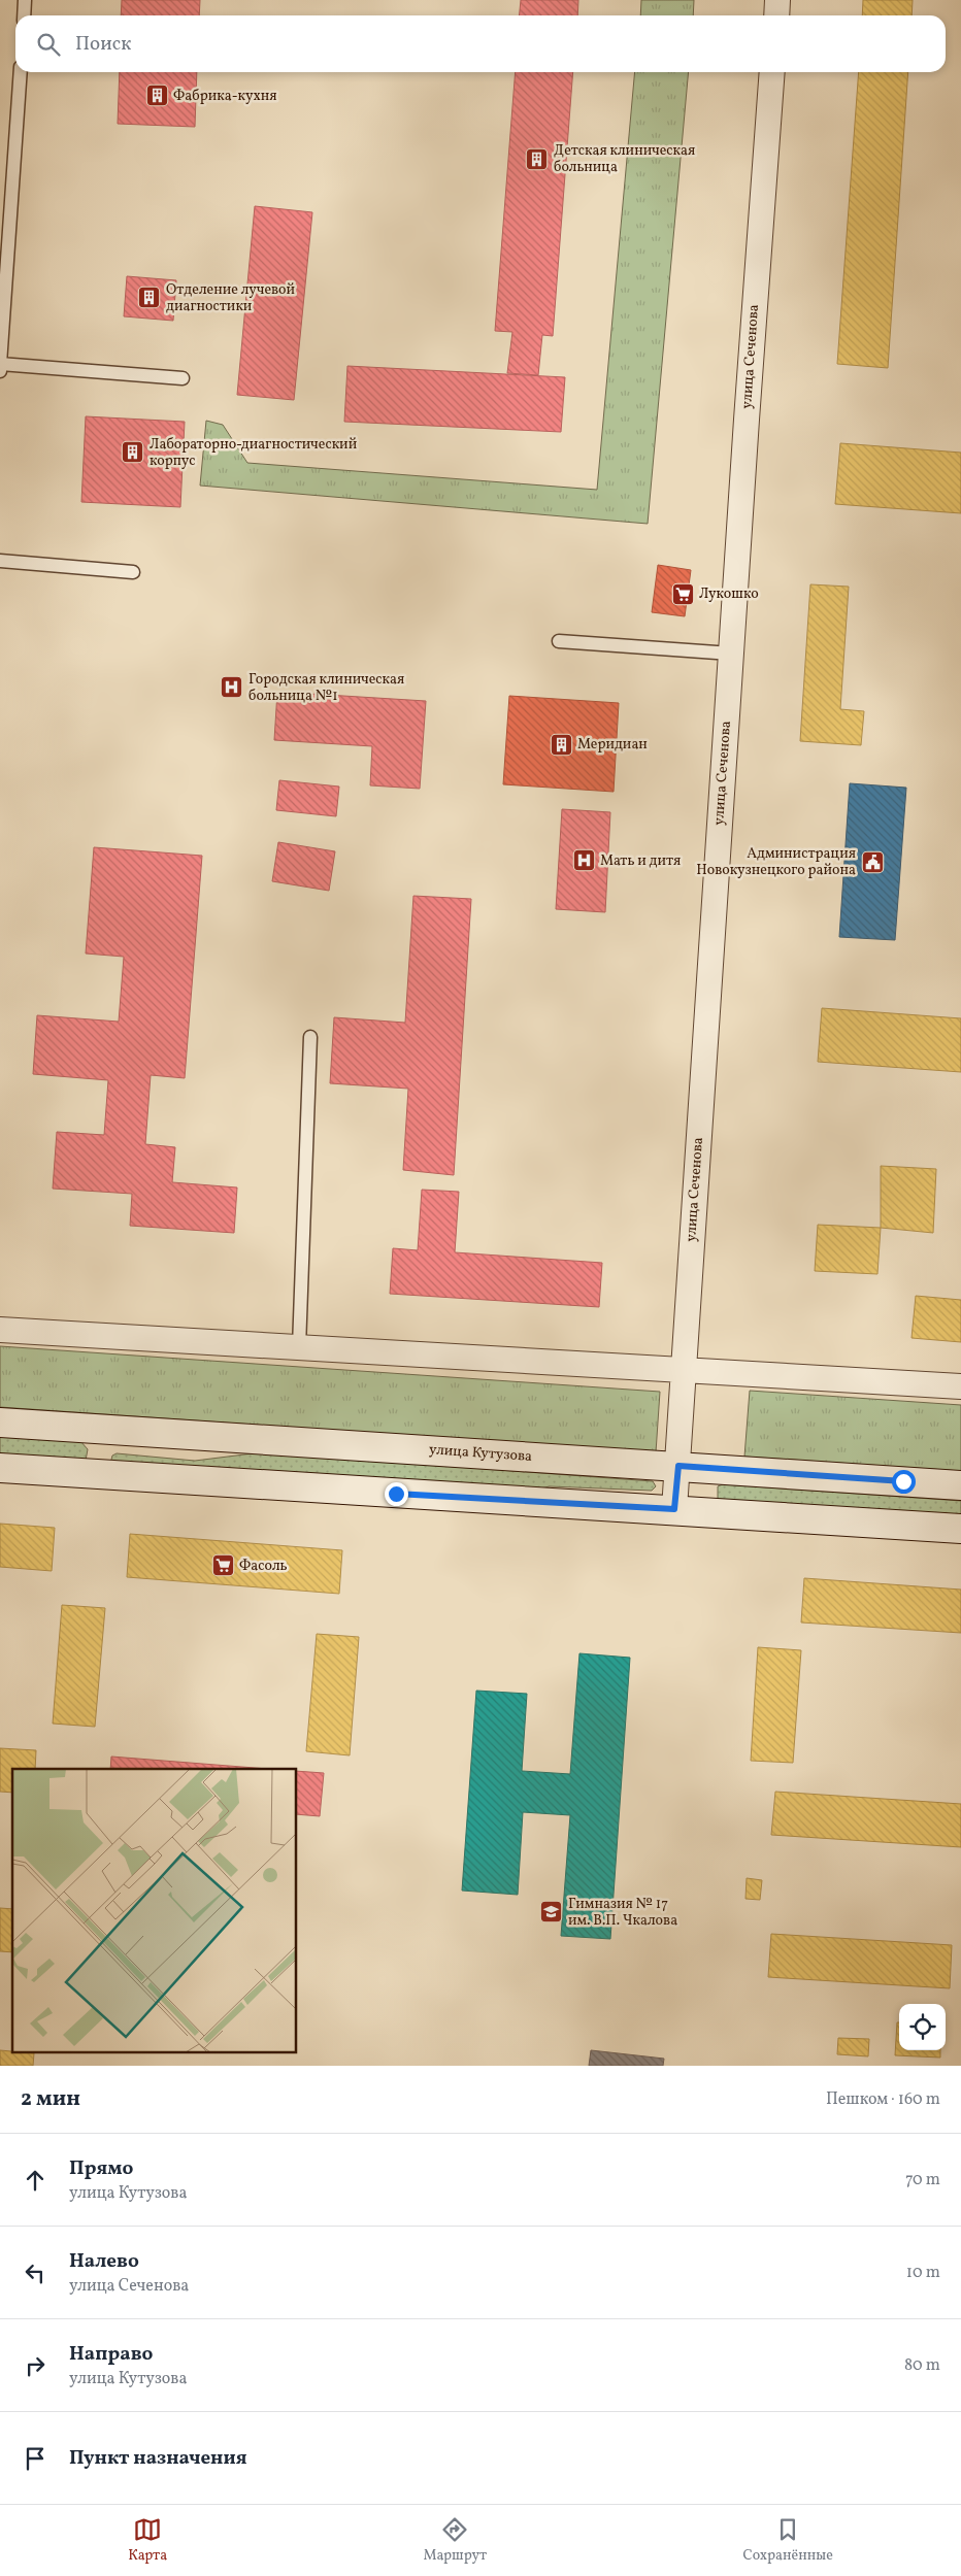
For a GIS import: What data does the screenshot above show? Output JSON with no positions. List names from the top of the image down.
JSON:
{
  "streets": {
    "main road": ["улица Кутузова"],
    "street": ["улица Сеченова"]
  },
  "crossings": [
    ["улица Сеченова", "улица Кутузова"]
  ],
  "places": {
    "building": [
      "Фабрика-кухня",
      "Детская клиническая больница",
      "Отделение лучевой диагностики",
      "Лабораторно-диагностический корпус",
      "Меридиан"
    ],
    "supermarket": ["Лукошко", "Фасоль"],
    "hospital": ["Городская клиническая больница №1", "Мать и дитя"],
    "public building": ["Администрация Новокузнецкого района"],
    "school or university": ["Гимназия № 17 им. В.П. Чкалова"]
  },
  "page": {
    "search": "Поиск",
    "heading": ["2 мин", "Пешком · 160 m"],
    "list": [
      ["Прямо", "улица Кутузова", "70 m"],
      ["Налево", "улица Сеченова", "10 m"],
      ["Направо", "улица Кутузова", "80 m"],
      "Пункт назначения"
    ],
    "nav": ["Карта", "Маршрут", "Сохранённые"]
  }
}
